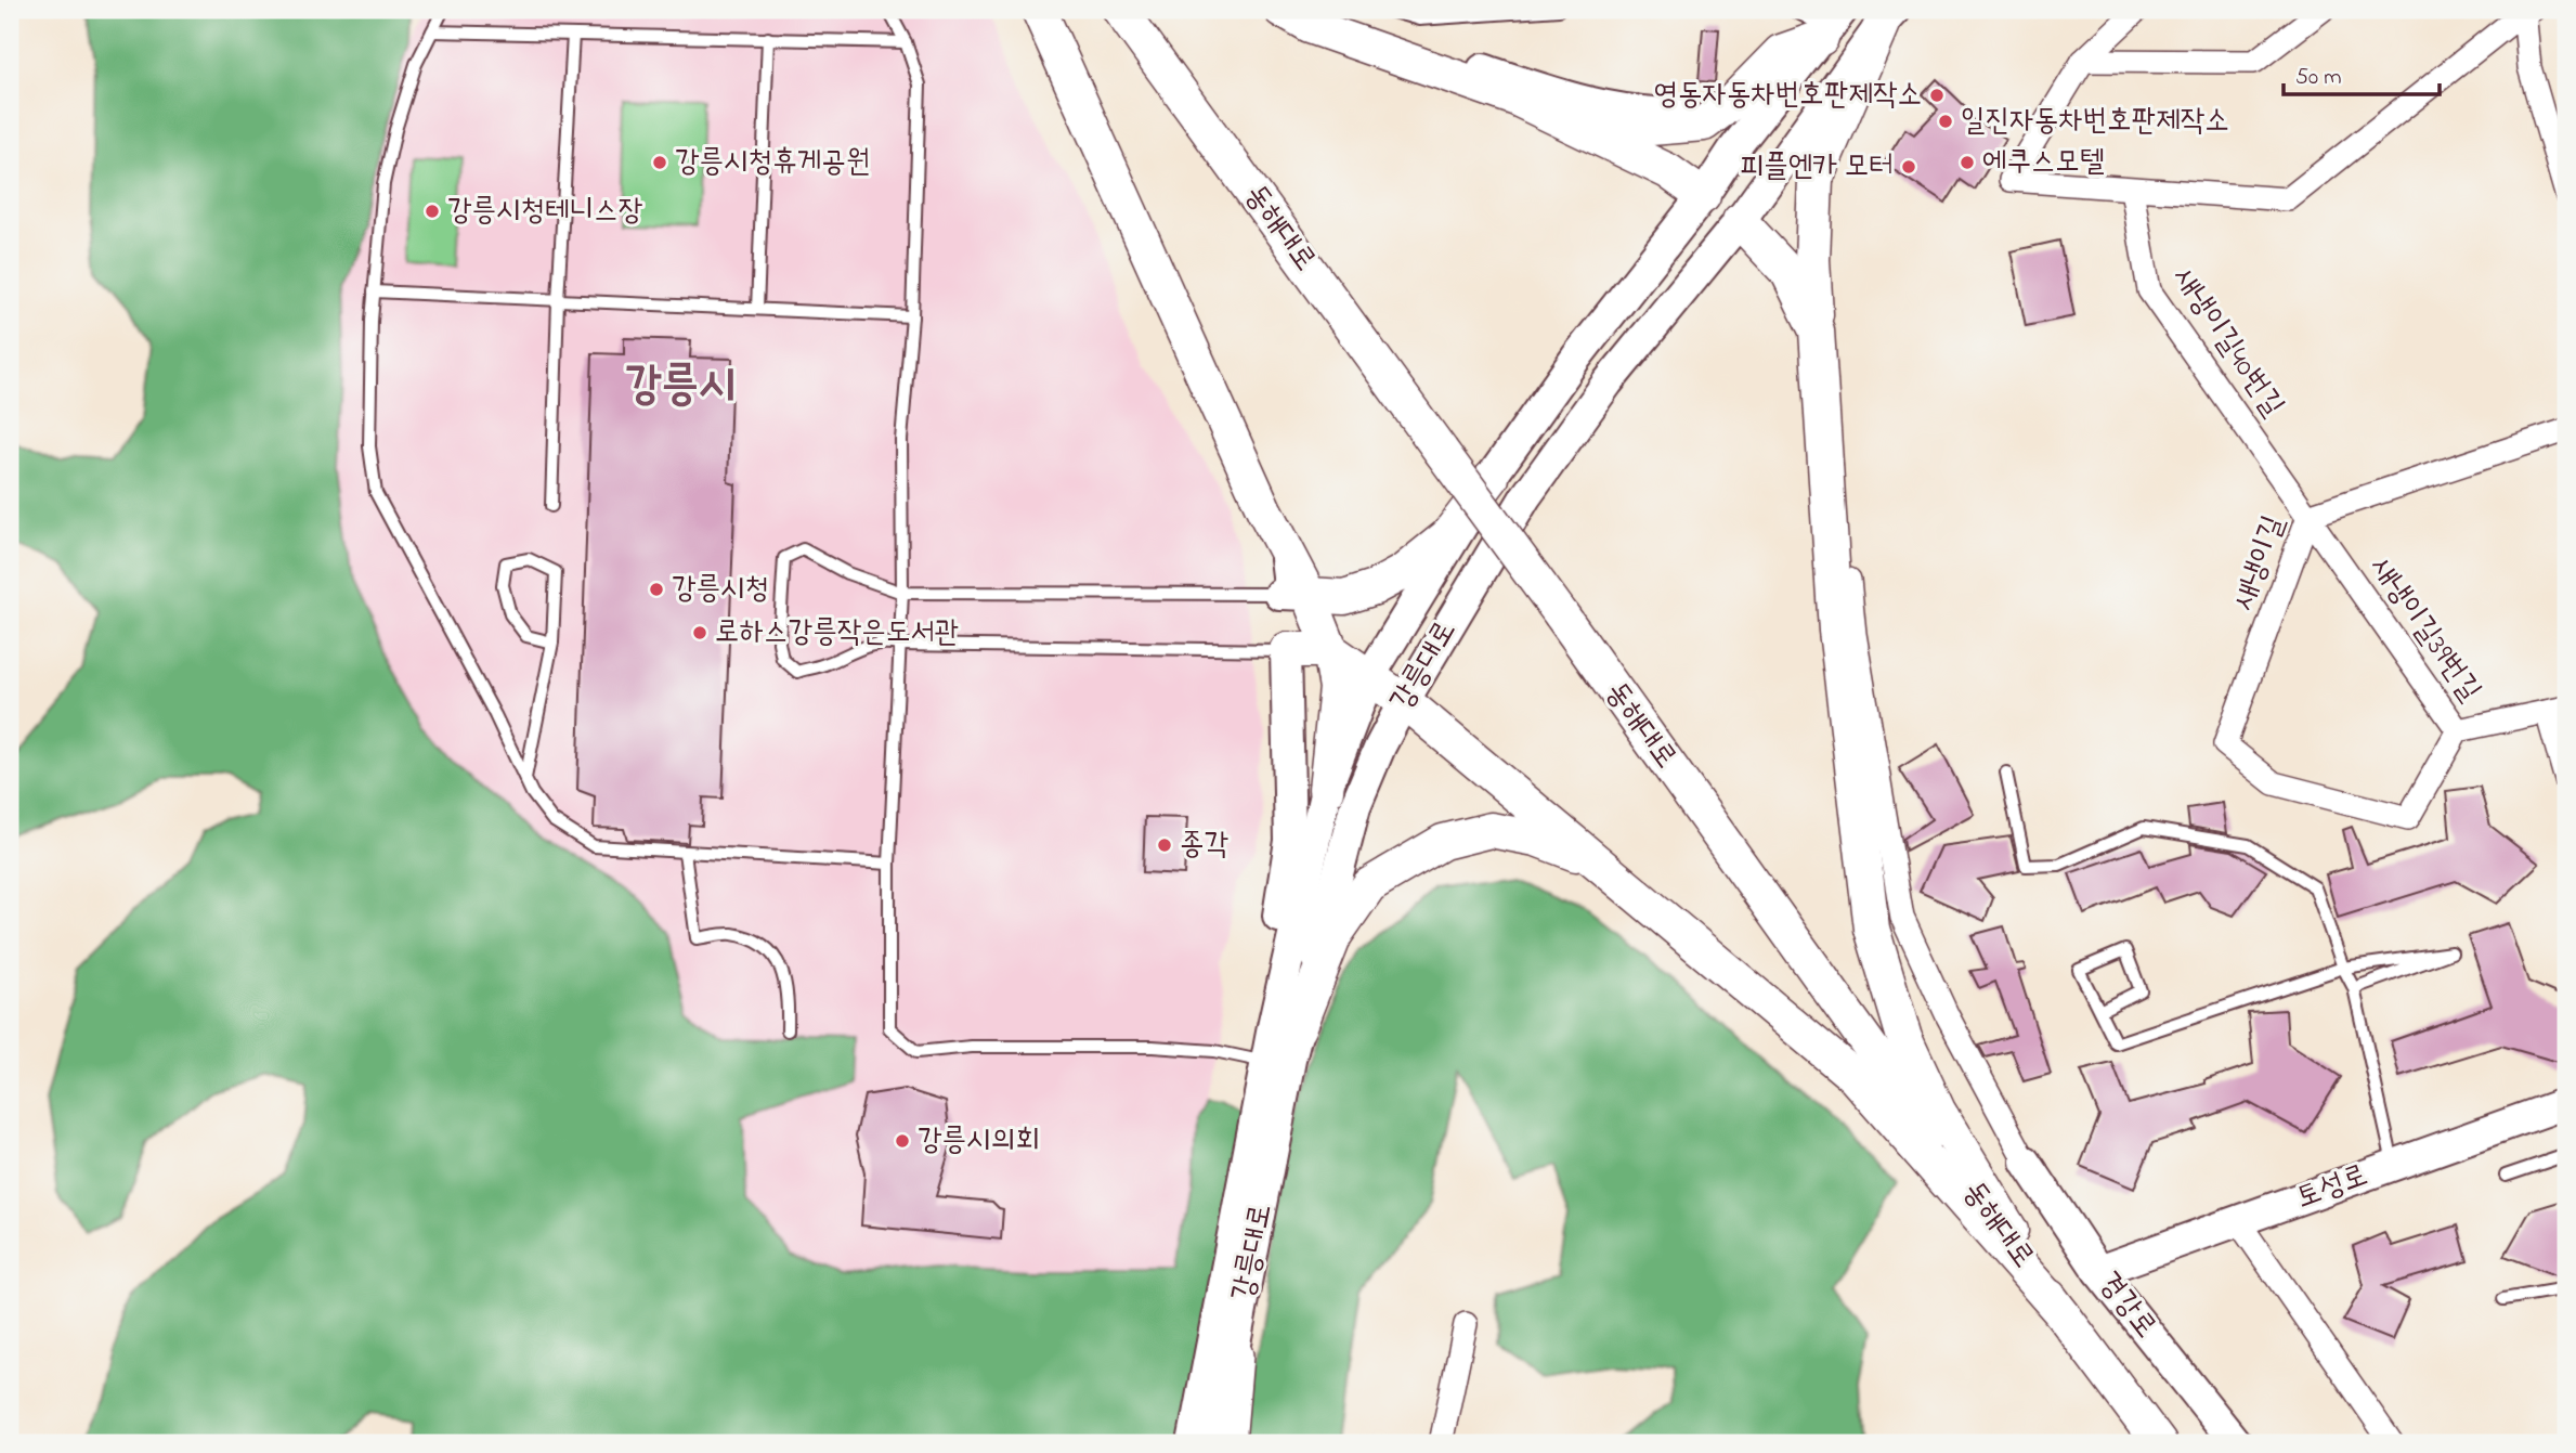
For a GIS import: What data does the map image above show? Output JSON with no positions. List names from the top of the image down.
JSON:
{
  "streets": {
    "main road": ["동해대로"],
    "street": [
      "새냉이길40번길",
      "새냉이길",
      "새냉이길39번길",
      "강릉대로",
      "토성로",
      "경강로"
    ]
  },
  "crossings": [
    ["새냉이길40번길", "새냉이길"],
    ["새냉이길40번길", "새냉이길39번길"],
    ["새냉이길", "새냉이길39번길"],
    ["토성로", "경강로"]
  ],
  "districts": ["강릉시"],
  "places": [
    "영동자동차번호판제작소",
    "일진자동차번호판제작소",
    "강릉시청휴게공원",
    "에쿠스모텔",
    "피플엔카 모터",
    "강릉시청테니스장",
    "강릉시청",
    "로하스강릉작은도서관",
    "종각",
    "강릉시의회"
  ],
  "scale_bar": "50 m"
}
